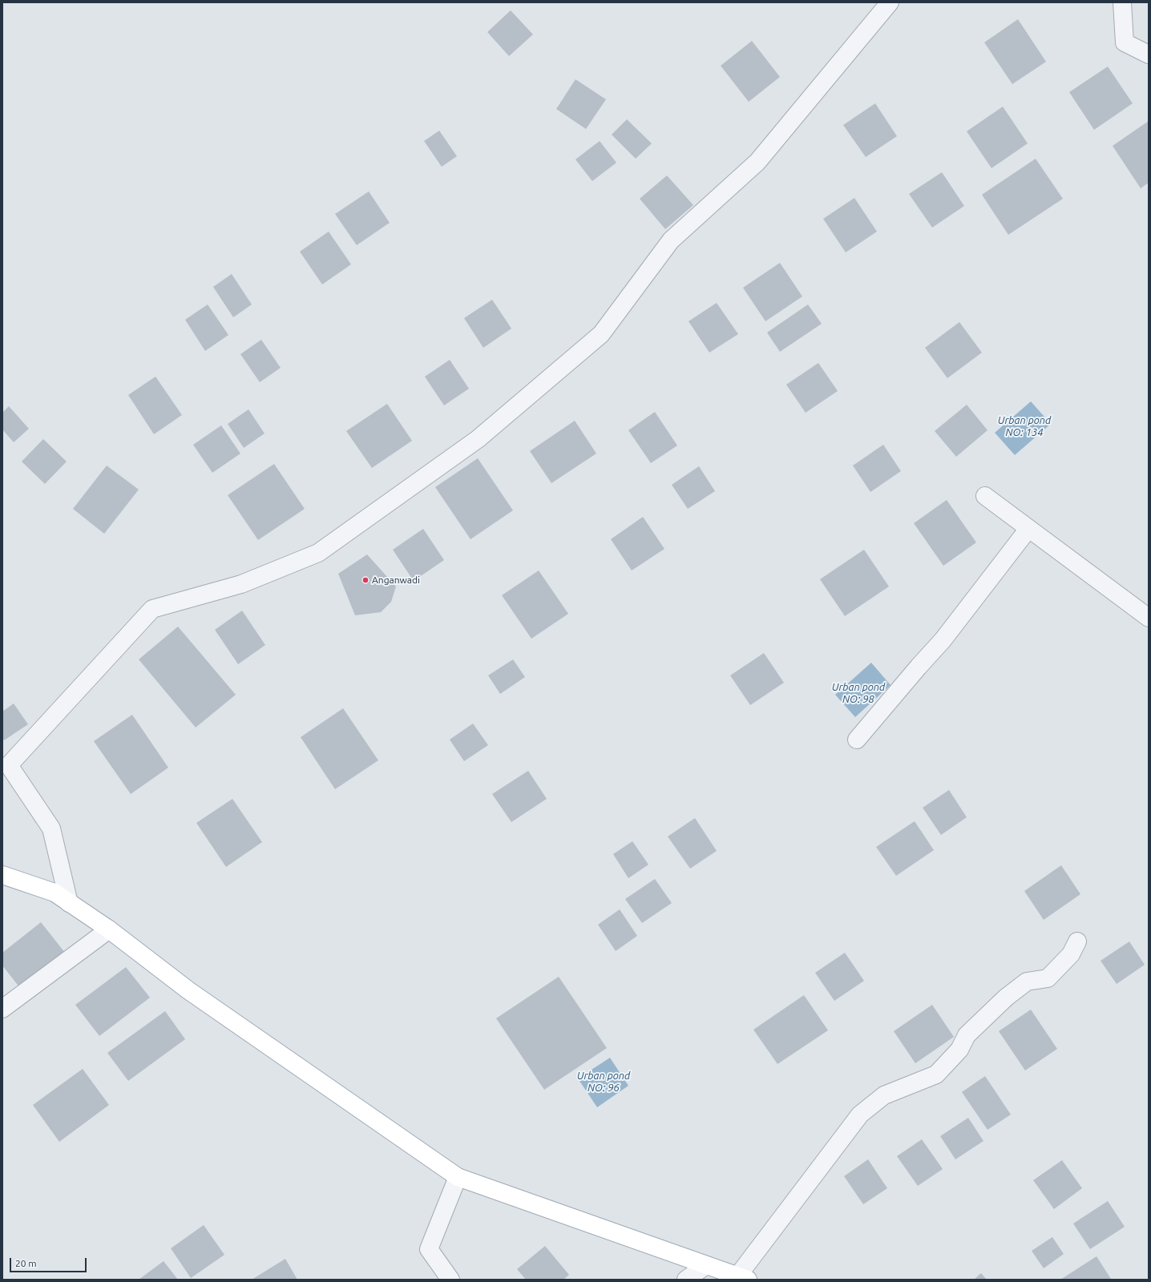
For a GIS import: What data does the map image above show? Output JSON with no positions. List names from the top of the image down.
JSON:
{
  "water": ["Urban pond NO: 134", "Urban pond NO: 98", "Urban pond NO: 96"],
  "places": ["Anganwadi"],
  "scale_bar": "20 m"
}
